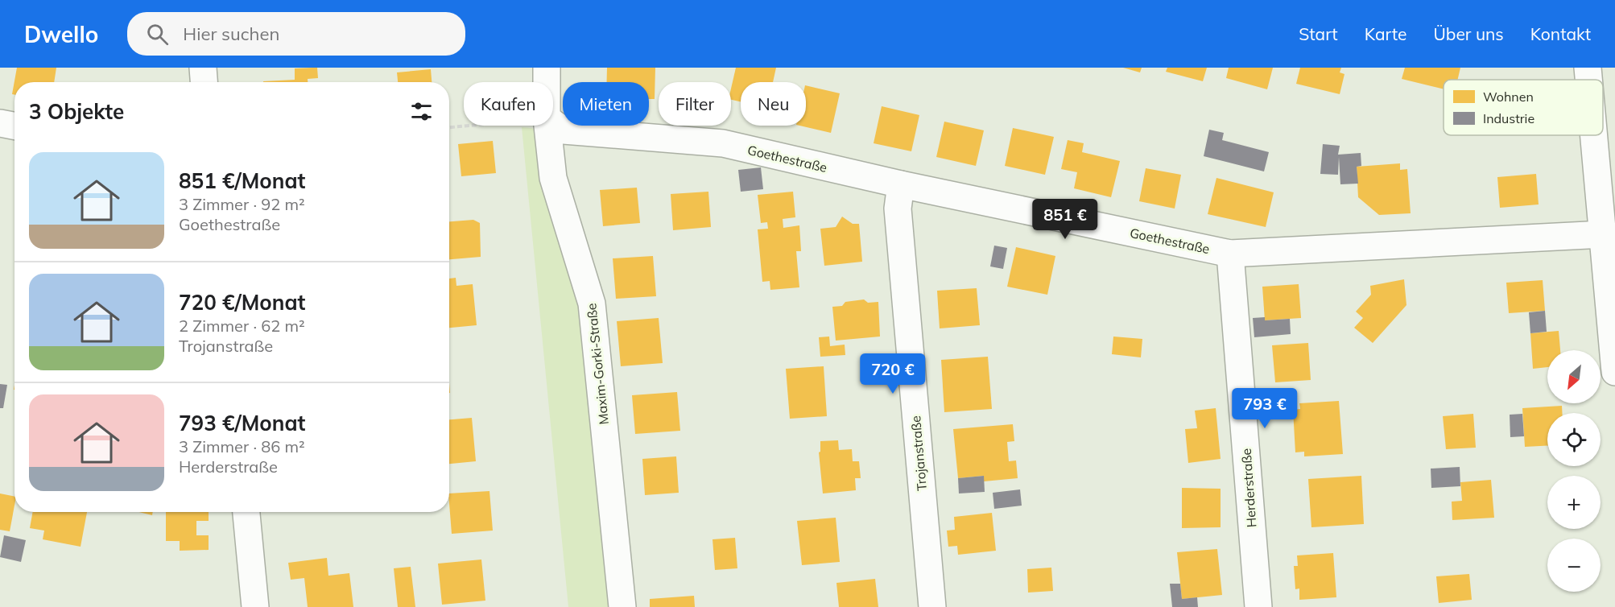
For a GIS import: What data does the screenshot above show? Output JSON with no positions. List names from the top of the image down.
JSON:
{
  "streets": {
    "street": [
      "Goethestraße",
      "Maxim-Gorki-Straße",
      "Trojanstraße",
      "Herderstraße"
    ]
  },
  "crossings": [
    ["Goethestraße", "Trojanstraße"],
    ["Goethestraße", "Herderstraße"]
  ],
  "legend": ["Wohnen", "Industrie"],
  "north": "bottom left",
  "page": {
    "header": "Dwello",
    "search": "Hier suchen",
    "nav": [
      "Start",
      "Karte",
      "Über uns",
      "Kontakt"
    ],
    "chip": [
      "Kaufen",
      "Mieten",
      "Filter",
      "Neu"
    ],
    "heading": "3 Objekte",
    "list": [
      {
        "name": "851 €/Monat",
        "note": "3 Zimmer · 92 m² · Goethestraße"
      },
      {
        "name": "720 €/Monat",
        "note": "2 Zimmer · 62 m² · Trojanstraße"
      },
      {
        "name": "793 €/Monat",
        "note": "3 Zimmer · 86 m² · Herderstraße"
      }
    ],
    "price": ["851 €", "720 €", "793 €"],
    "map_buttons": ["+", "−"]
  }
}
